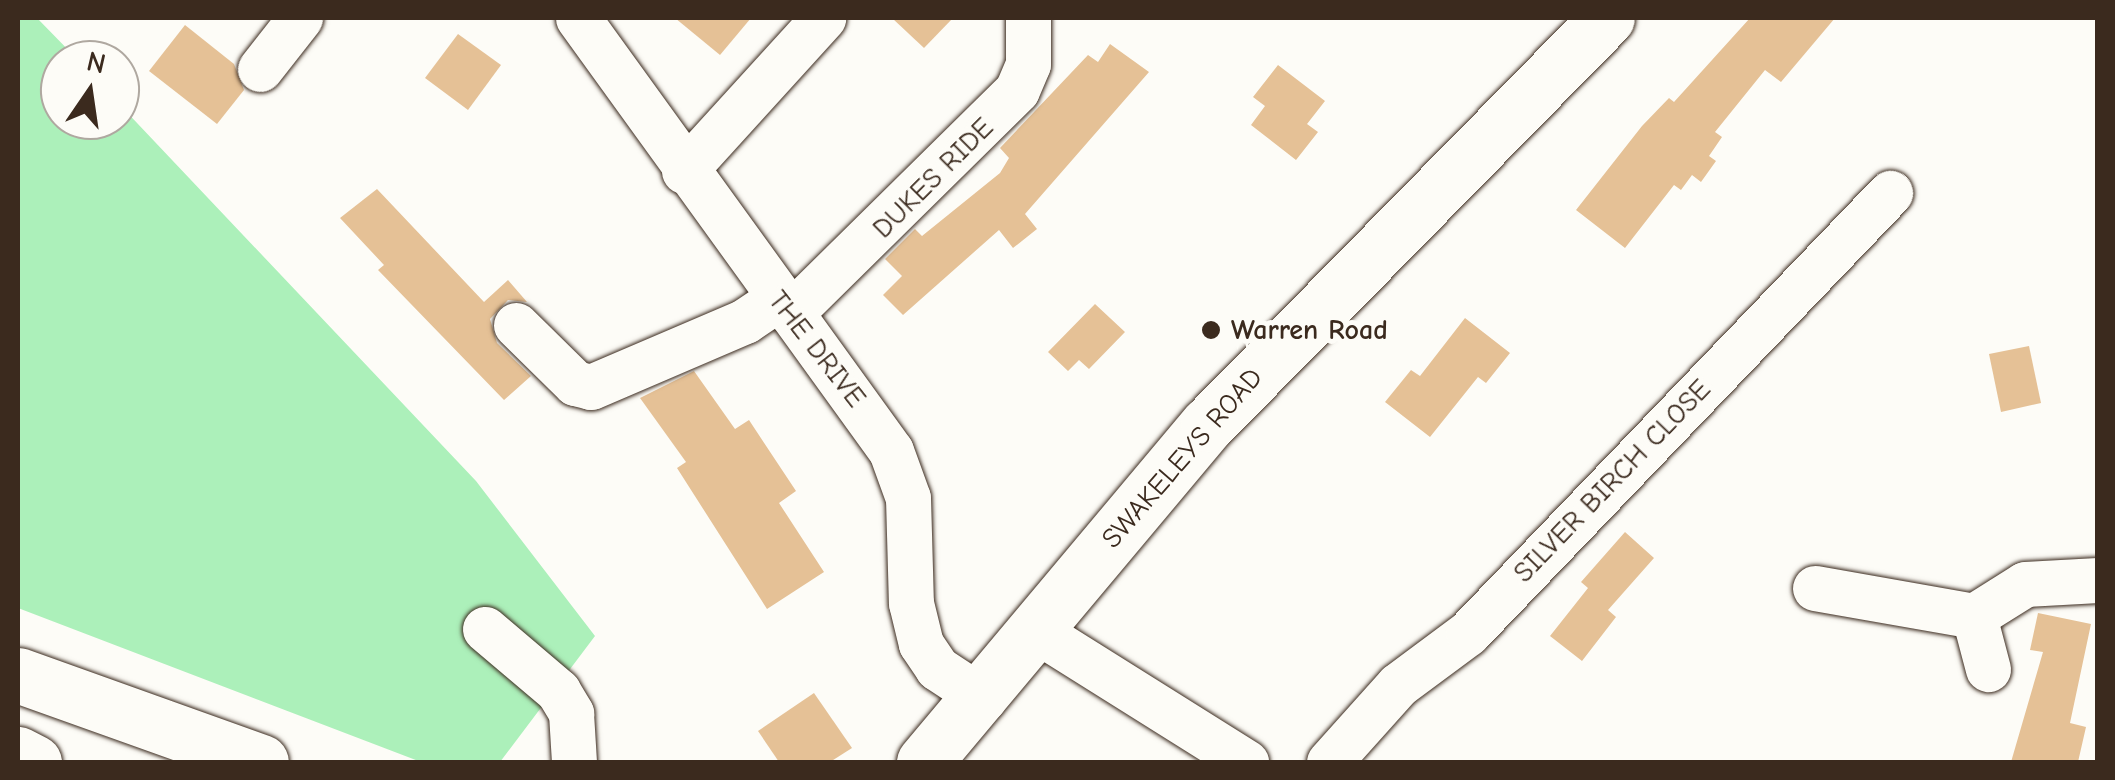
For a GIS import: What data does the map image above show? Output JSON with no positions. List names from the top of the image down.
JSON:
{
  "streets": {
    "main road": ["SWAKELEYS ROAD"],
    "street": ["DUKES RIDE", "THE DRIVE", "SILVER BIRCH CLOSE"]
  },
  "crossings": [
    ["DUKES RIDE", "THE DRIVE"],
    ["THE DRIVE", "SWAKELEYS ROAD"]
  ],
  "places": ["Warren Road"],
  "north": "top"
}
